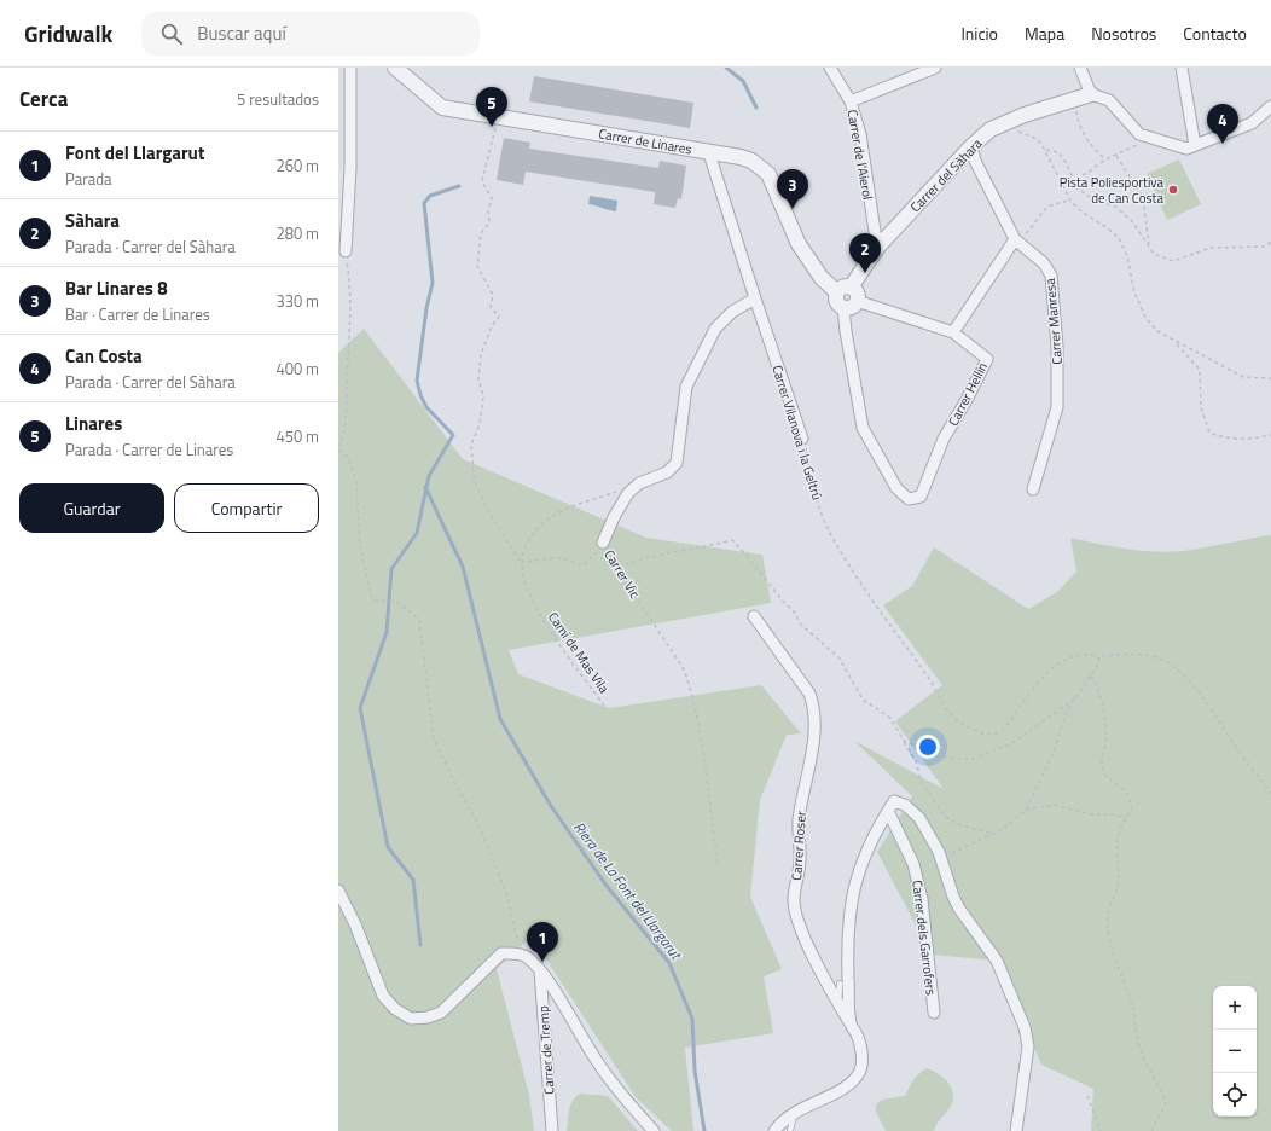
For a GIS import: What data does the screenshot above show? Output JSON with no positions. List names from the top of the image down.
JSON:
{
  "streets": {
    "street": [
      "Carrer de Linares",
      "Carrer de l'Aierol",
      "Carrer del Sàhara",
      "Carrer Manresa",
      "Carrer Hellín",
      "Carrer Vilanova i la Geltrú",
      "Carrer Vic",
      "Carrer Roser",
      "Carrer dels Garrofers",
      "Carrer de Tremp"
    ],
    "path": ["Camí de Mas Vila"]
  },
  "crossings": [
    ["Carrer de Linares", "Carrer del Sàhara"],
    ["Carrer de Linares", "Carrer Vilanova i la Geltrú"],
    ["Carrer de l'Aierol", "Carrer del Sàhara"],
    ["Carrer del Sàhara", "Carrer Manresa"],
    ["Carrer Vilanova i la Geltrú", "Carrer Vic"]
  ],
  "water": ["Riera de La Font del Llargarut"],
  "places": ["Pista Poliesportiva de Can Costa"],
  "page": {
    "header": "Gridwalk",
    "search": "Buscar aquí",
    "nav": [
      "Inicio",
      "Mapa",
      "Nosotros",
      "Contacto"
    ],
    "heading": ["Cerca", "5 resultados"],
    "pins": [
      "5",
      "4",
      "3",
      "2",
      "1"
    ],
    "list": [
      {
        "mark": "1",
        "name": "Font del Llargarut",
        "note": "Parada",
        "value": "260 m"
      },
      {
        "mark": "2",
        "name": "Sàhara",
        "note": "Parada · Carrer del Sàhara",
        "value": "280 m"
      },
      {
        "mark": "3",
        "name": "Bar Linares 8",
        "note": "Bar · Carrer de Linares",
        "value": "330 m"
      },
      {
        "mark": "4",
        "name": "Can Costa",
        "note": "Parada · Carrer del Sàhara",
        "value": "400 m"
      },
      {
        "mark": "5",
        "name": "Linares",
        "note": "Parada · Carrer de Linares",
        "value": "450 m"
      }
    ],
    "buttons": ["Guardar", "Compartir"],
    "map_buttons": ["+", "−"]
  }
}
